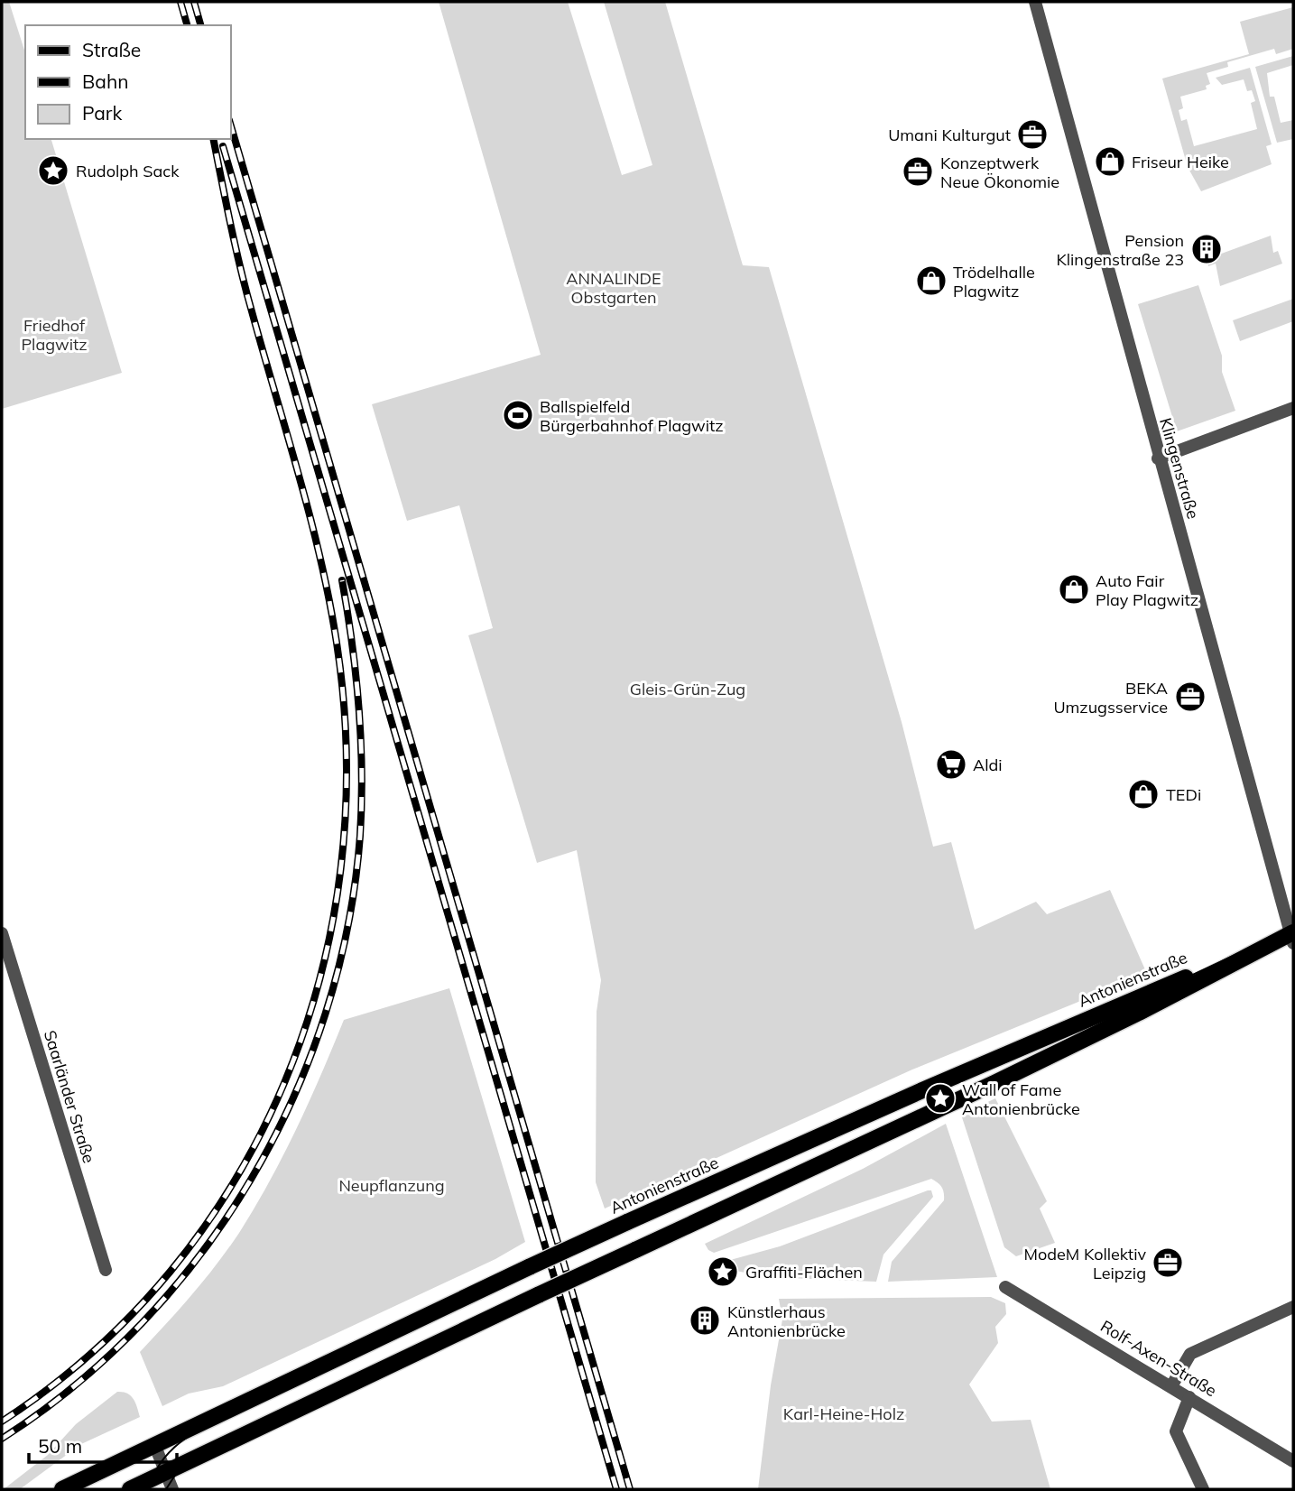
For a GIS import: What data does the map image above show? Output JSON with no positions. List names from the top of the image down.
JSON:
{
  "streets": {
    "main road": ["Antonienstraße"],
    "street": ["Klingenstraße", "Saarländer Straße", "Rolf-Axen-Straße"]
  },
  "crossings": [
    ["Klingenstraße", "Antonienstraße"]
  ],
  "parks": [
    "ANNALINDE Obstgarten",
    "Friedhof Plagwitz",
    "Gleis-Grün-Zug",
    "Neupflanzung",
    "Karl-Heine-Holz"
  ],
  "places": {
    "office": [
      "Umani Kulturgut",
      "Konzeptwerk Neue Ökonomie",
      "BEKA Umzugsservice",
      "ModeM Kollektiv Leipzig"
    ],
    "shop": [
      "Friseur Heike",
      "Trödelhalle Plagwitz",
      "Auto Fair Play Plagwitz",
      "TEDi"
    ],
    "place": ["Rudolph Sack", "Wall of Fame Antonienbrücke", "Graffiti-Flächen"],
    "building": ["Pension Klingenstraße 23", "Künstlerhaus Antonienbrücke"],
    "sports": ["Ballspielfeld Bürgerbahnhof Plagwitz"],
    "supermarket": ["Aldi"]
  },
  "legend": ["Straße", "Bahn", "Park"],
  "scale_bar": "50 m"
}
